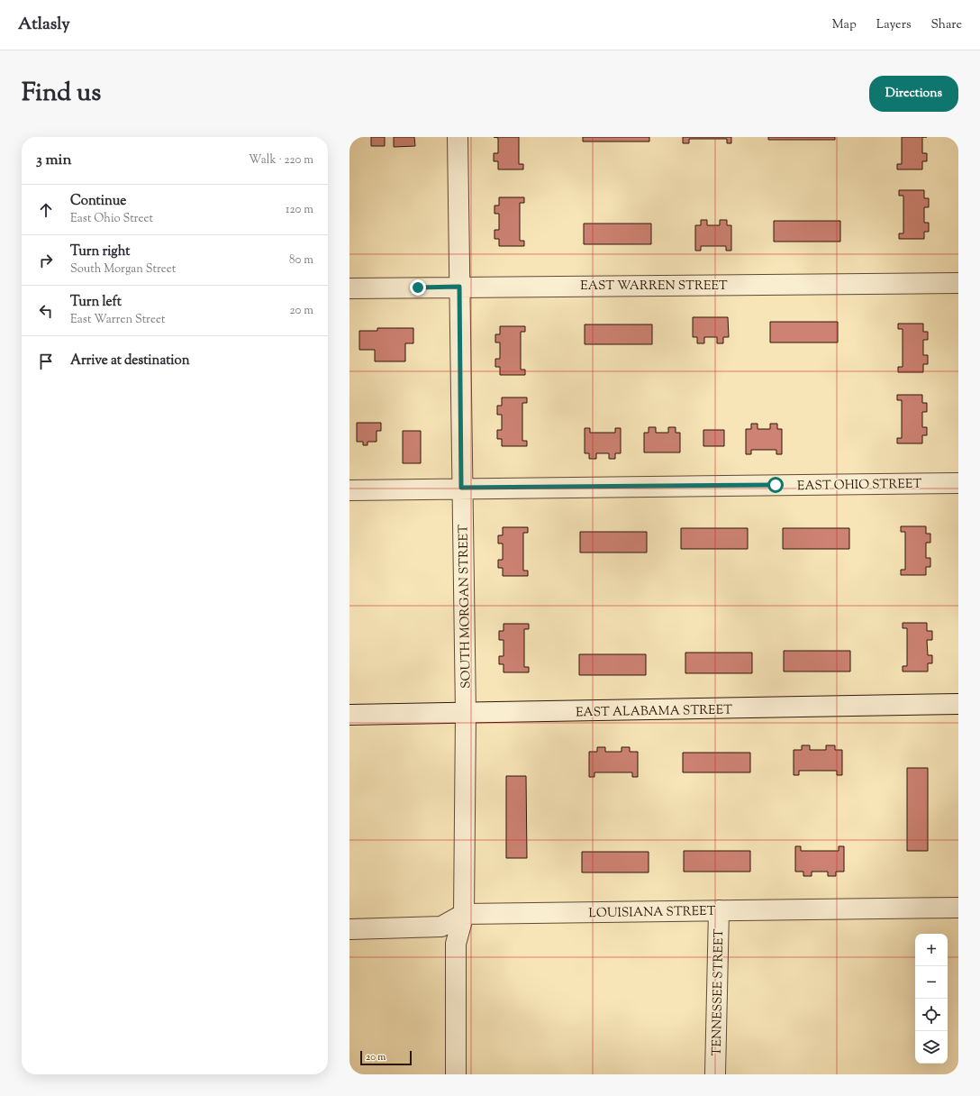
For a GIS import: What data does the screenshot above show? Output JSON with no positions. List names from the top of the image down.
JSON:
{
  "streets": {
    "street": [
      "EAST WARREN STREET",
      "EAST OHIO STREET",
      "SOUTH MORGAN STREET",
      "EAST ALABAMA STREET",
      "LOUISIANA STREET",
      "TENNESSEE STREET"
    ]
  },
  "crossings": [
    ["EAST WARREN STREET", "SOUTH MORGAN STREET"],
    ["EAST OHIO STREET", "SOUTH MORGAN STREET"],
    ["SOUTH MORGAN STREET", "EAST ALABAMA STREET"],
    ["SOUTH MORGAN STREET", "LOUISIANA STREET"],
    ["LOUISIANA STREET", "TENNESSEE STREET"]
  ],
  "scale_bar": "20 m",
  "page": {
    "header": "Atlasly",
    "nav": ["Map", "Layers", "Share"],
    "title": "Find us",
    "buttons": "Directions",
    "heading": ["3 min", "Walk · 220 m"],
    "list": [
      ["Continue", "East Ohio Street", "120 m"],
      ["Turn right", "South Morgan Street", "80 m"],
      ["Turn left", "East Warren Street", "20 m"],
      "Arrive at destination"
    ],
    "map_buttons": ["+", "−"],
    "scale": "20 m"
  }
}
